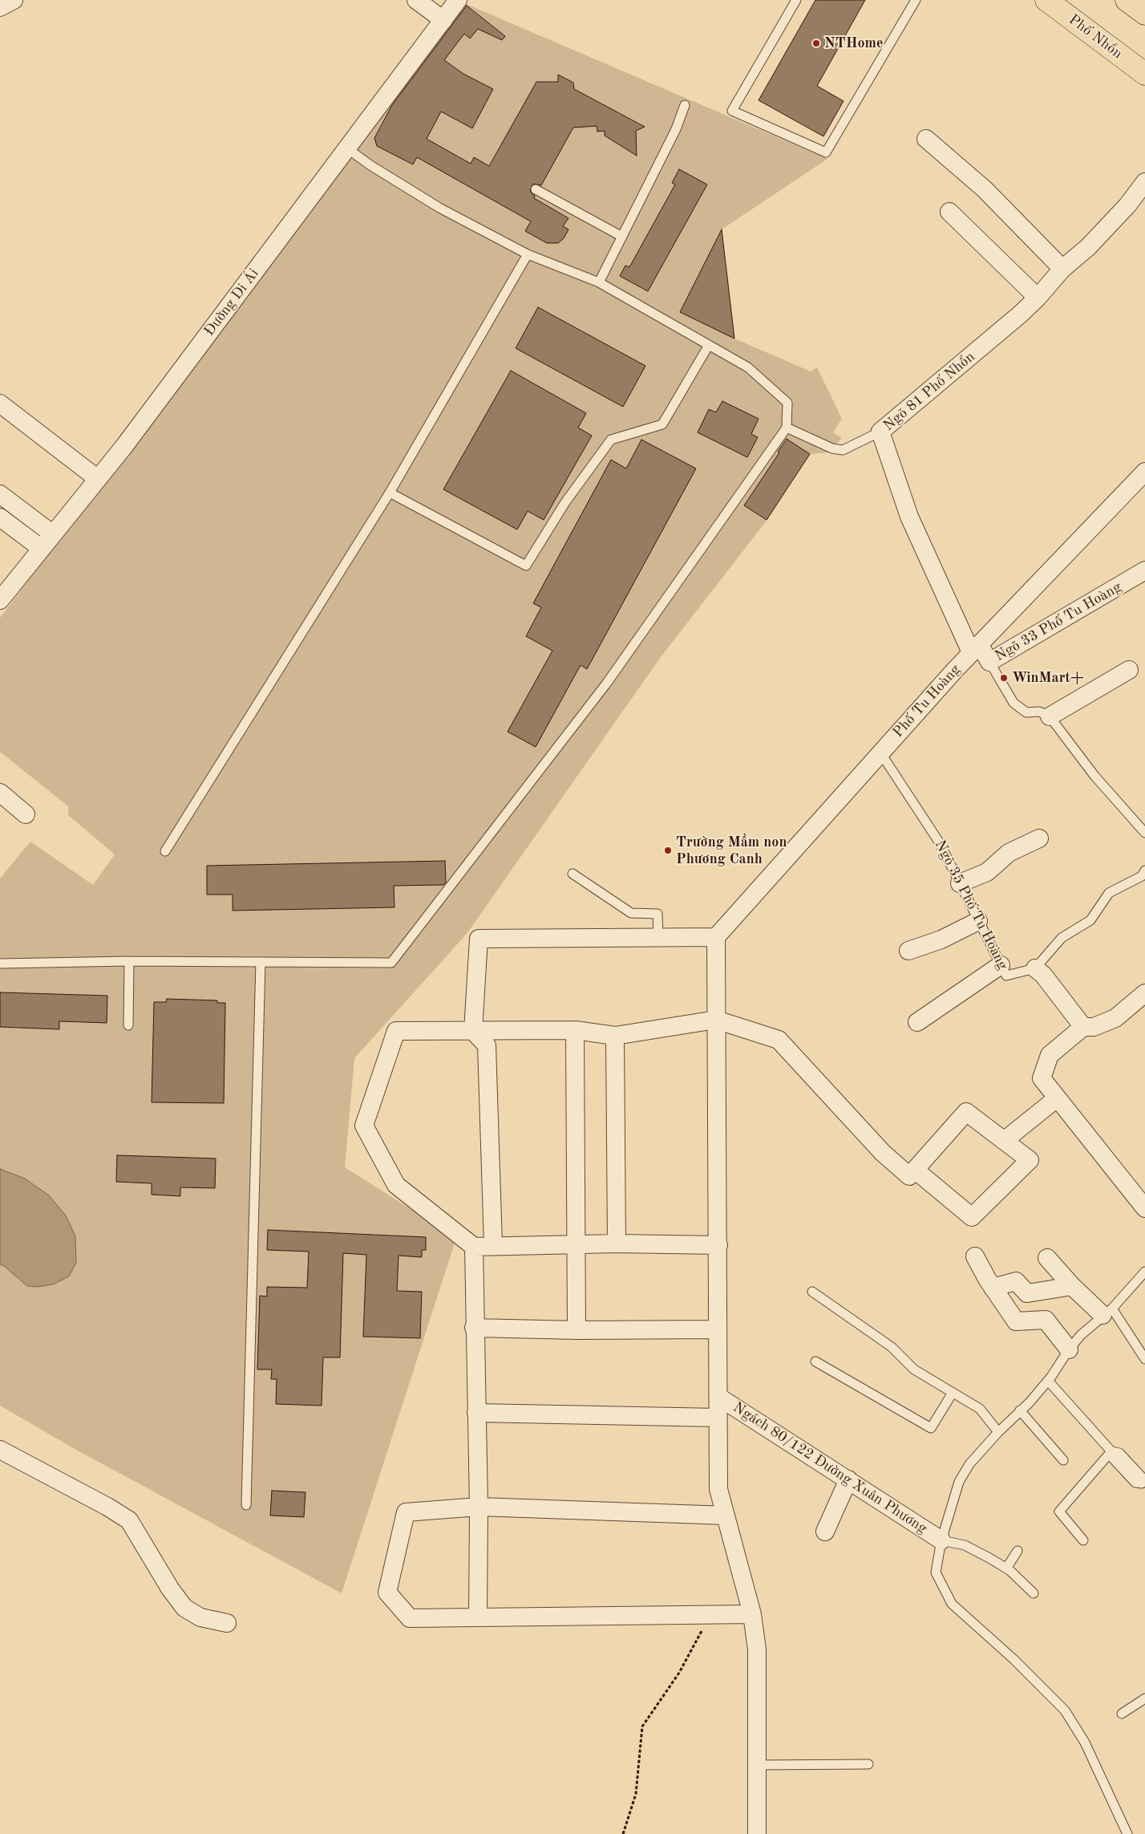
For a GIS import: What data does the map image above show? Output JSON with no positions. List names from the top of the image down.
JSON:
{
  "streets": {
    "highway": ["Phố Nhổn"],
    "street": [
      "Đường Di Ái",
      "Ngõ 81 Phố Nhổn",
      "Ngõ 33 Phố Tu Hoàng",
      "Phố Tu Hoàng",
      "Ngách 80/122 Đường Xuân Phương"
    ],
    "lane": ["Ngõ 35 Phố Tu Hoàng"]
  },
  "crossings": [
    ["Ngõ 81 Phố Nhổn", "Ngõ 33 Phố Tu Hoàng"],
    ["Ngõ 81 Phố Nhổn", "Phố Tu Hoàng"],
    ["Ngõ 33 Phố Tu Hoàng", "Phố Tu Hoàng"],
    ["Phố Tu Hoàng", "Ngõ 35 Phố Tu Hoàng"]
  ],
  "places": ["NTHome", "WinMart+", "Trường Mầm non Phương Canh"]
}
